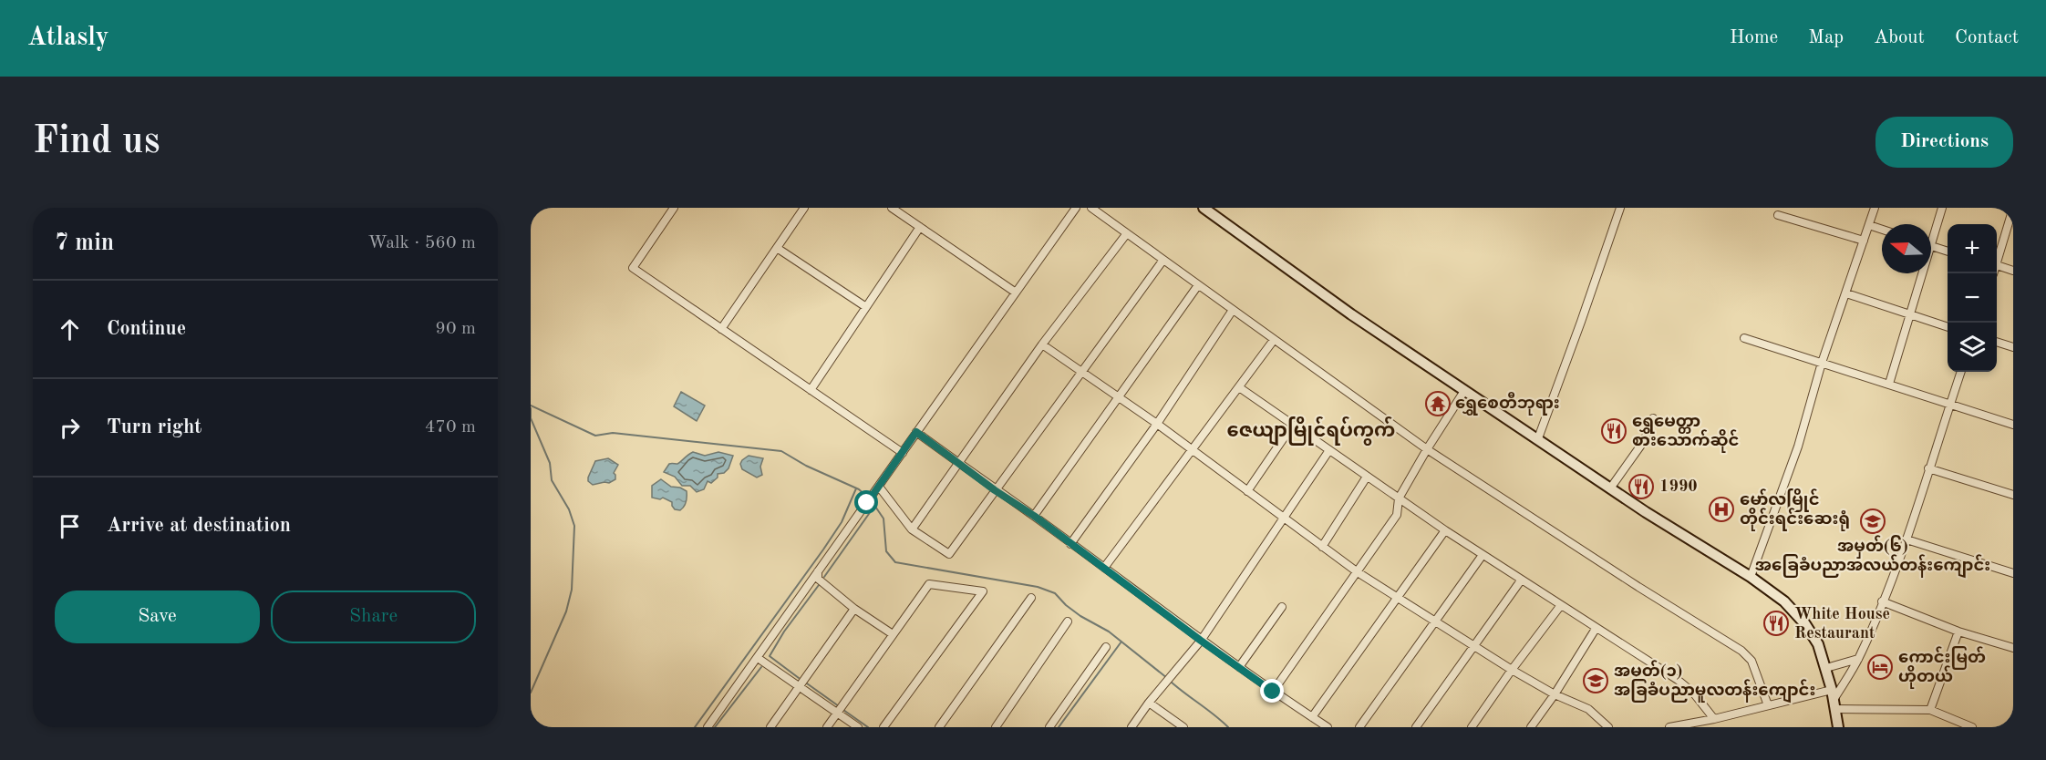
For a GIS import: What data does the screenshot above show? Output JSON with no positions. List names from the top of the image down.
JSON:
{
  "districts": ["ဇေယျာမြိုင်ရပ်ကွက်"],
  "places": {
    "temple": ["ရွှေစေတီဘုရား"],
    "restaurant": ["ရွှေမေတ္တာ စားသောက်ဆိုင်", "1990", "White House Restaurant"],
    "hospital": ["မော်လမြိုင် တိုင်းရင်းဆေးရုံ"],
    "school or university": ["အမှတ်(၆) အခြေခံပညာအလယ်တန်းကျောင်း", "အမှတ်(၁) အခြခံပညာမူလတန်းကျောင်း"],
    "hotel": ["ကောင်းမြတ် ဟိုတယ်"]
  },
  "north": "left",
  "page": {
    "header": "Atlasly",
    "nav": [
      "Home",
      "Map",
      "About",
      "Contact"
    ],
    "buttons": [
      "Directions",
      ["Save", "Share"]
    ],
    "title": "Find us",
    "heading": ["7 min", "Walk · 560 m"],
    "map_buttons": ["+", "−"],
    "list": [
      ["Continue", "90 m"],
      ["Turn right", "470 m"],
      "Arrive at destination"
    ]
  }
}
